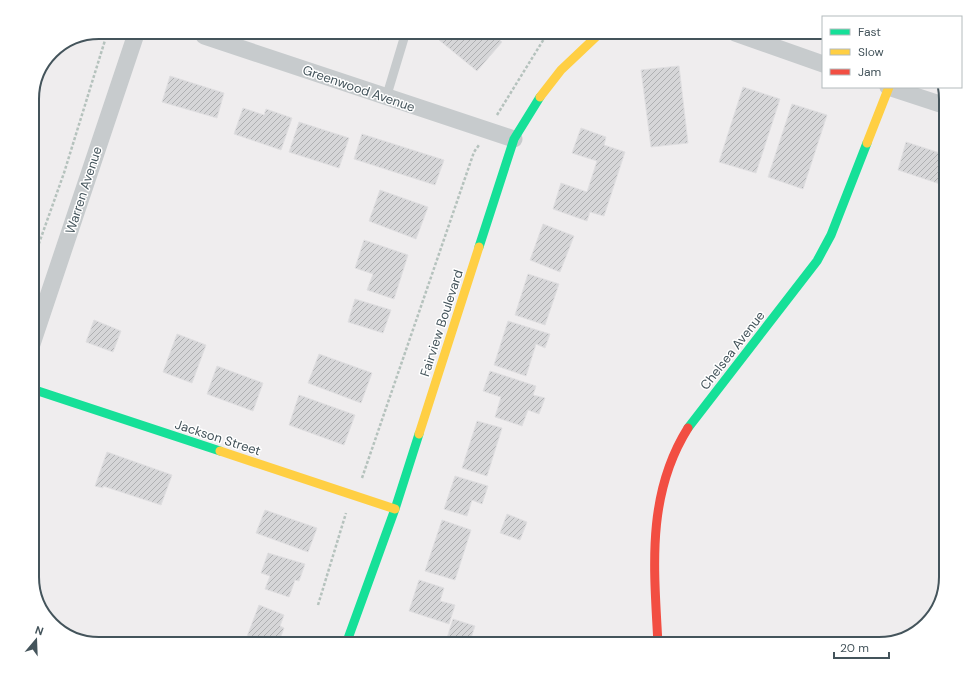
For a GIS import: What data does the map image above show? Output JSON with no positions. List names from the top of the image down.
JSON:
{
  "streets": {
    "street": [
      "Greenwood Avenue",
      "Warren Avenue",
      "Fairview Boulevard",
      "Chelsea Avenue",
      "Jackson Street"
    ]
  },
  "crossings": [
    ["Greenwood Avenue", "Fairview Boulevard"],
    ["Fairview Boulevard", "Jackson Street"]
  ],
  "legend": ["Fast", "Slow", "Jam"],
  "scale_bar": "20 m",
  "north": "top"
}
